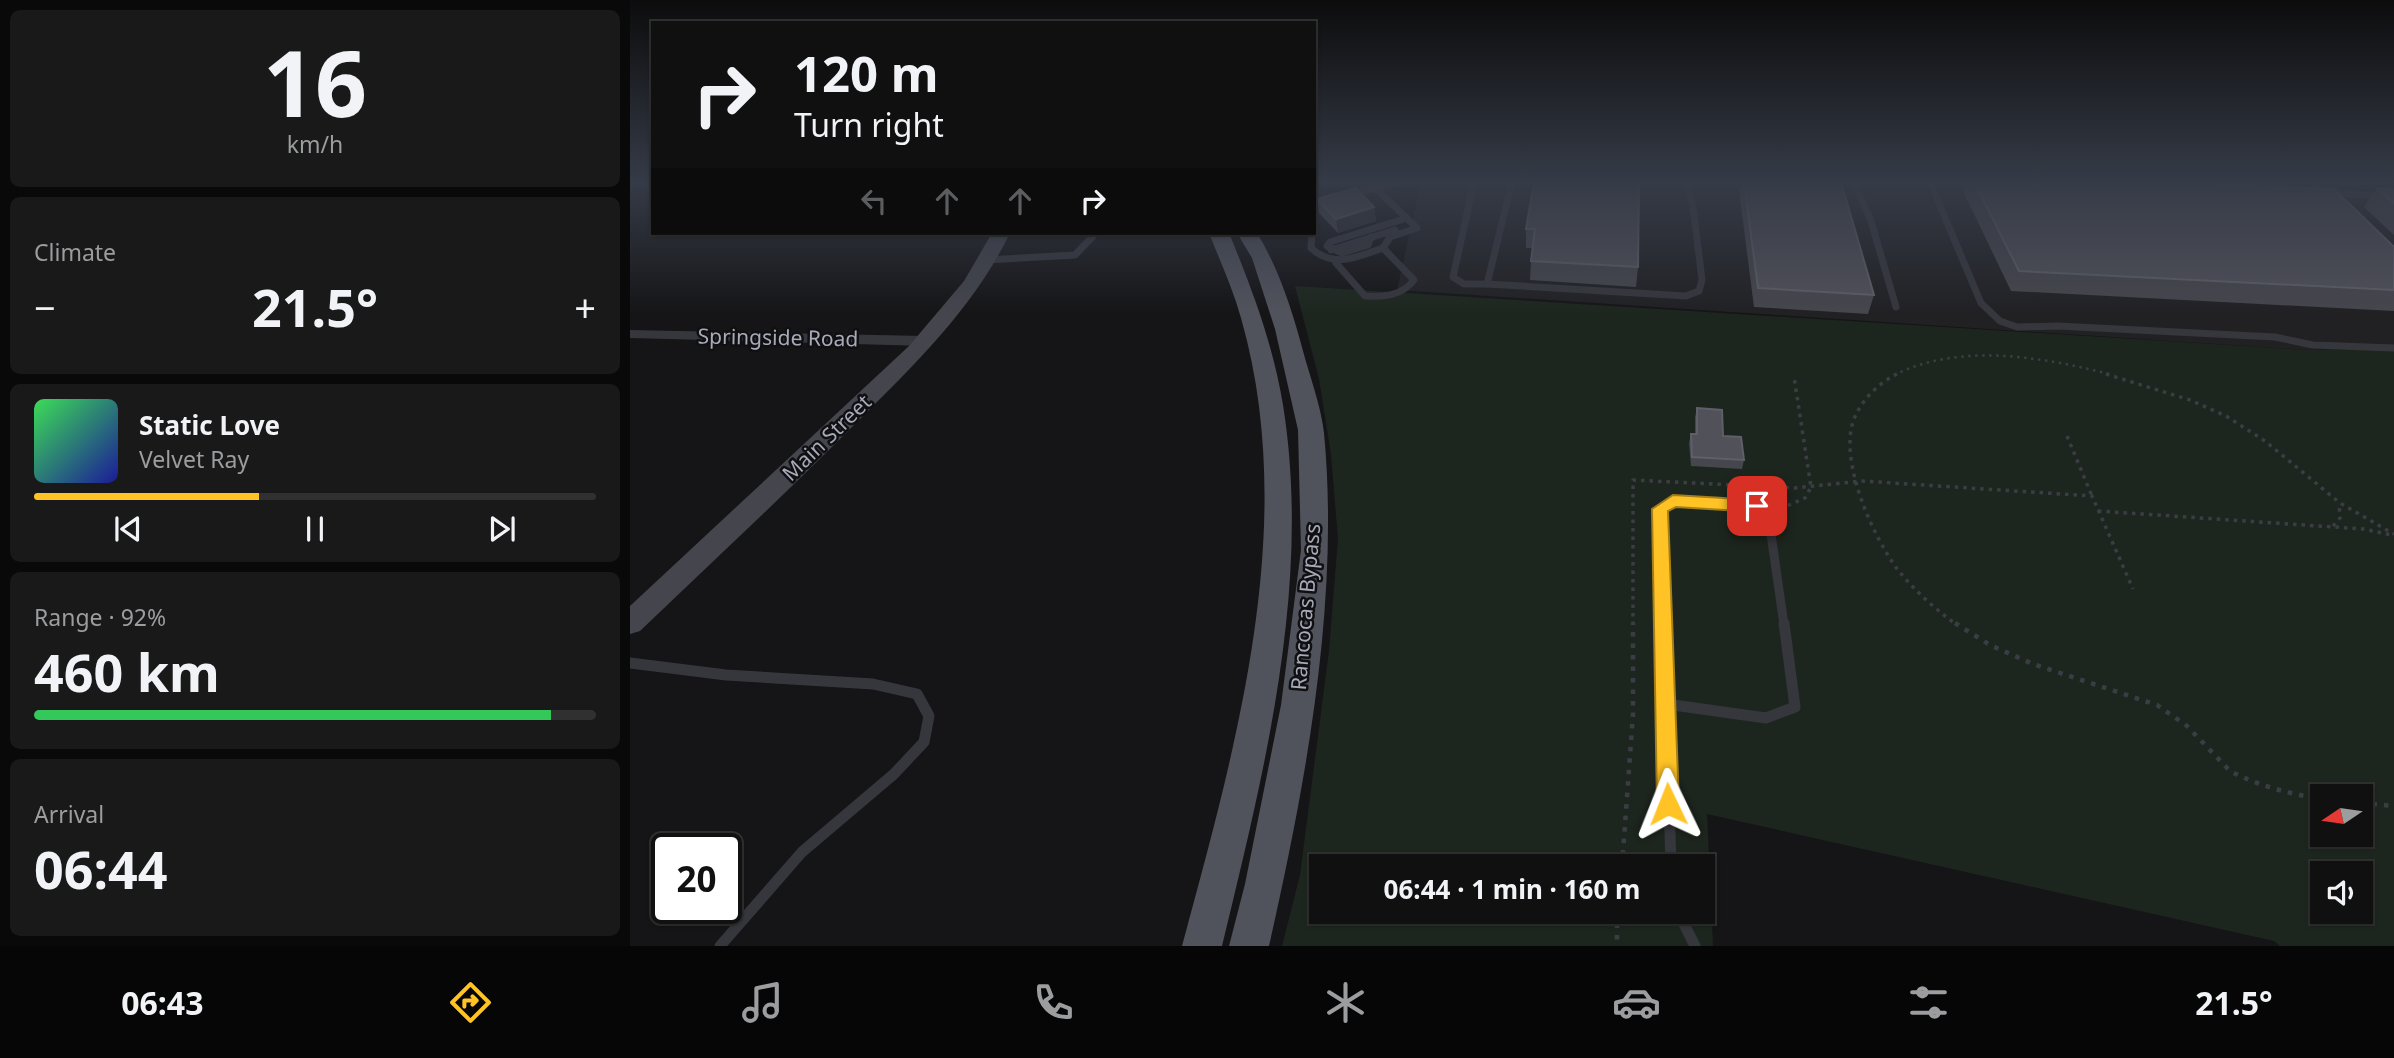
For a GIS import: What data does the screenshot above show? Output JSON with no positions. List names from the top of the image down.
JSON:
{
  "streets": {
    "main road": ["Rancocas Bypass"],
    "street": ["Springside Road", "Main Street"]
  },
  "crossings": [
    ["Springside Road", "Main Street"]
  ],
  "north": "left",
  "page": {
    "tile": [
      ["16", "km/h"],
      "Climate",
      ["Range · 92%", "460 km"],
      ["Arrival", "06:44"]
    ],
    "turn": ["120 m", "Turn right"],
    "heat": ["−", "21.5°", "+"],
    "song": ["Static Love", "Velvet Ray"],
    "limit": "20",
    "trip": "06:44 · 1 min · 160 m",
    "tabs": ["06:43", "21.5°"]
  }
}
